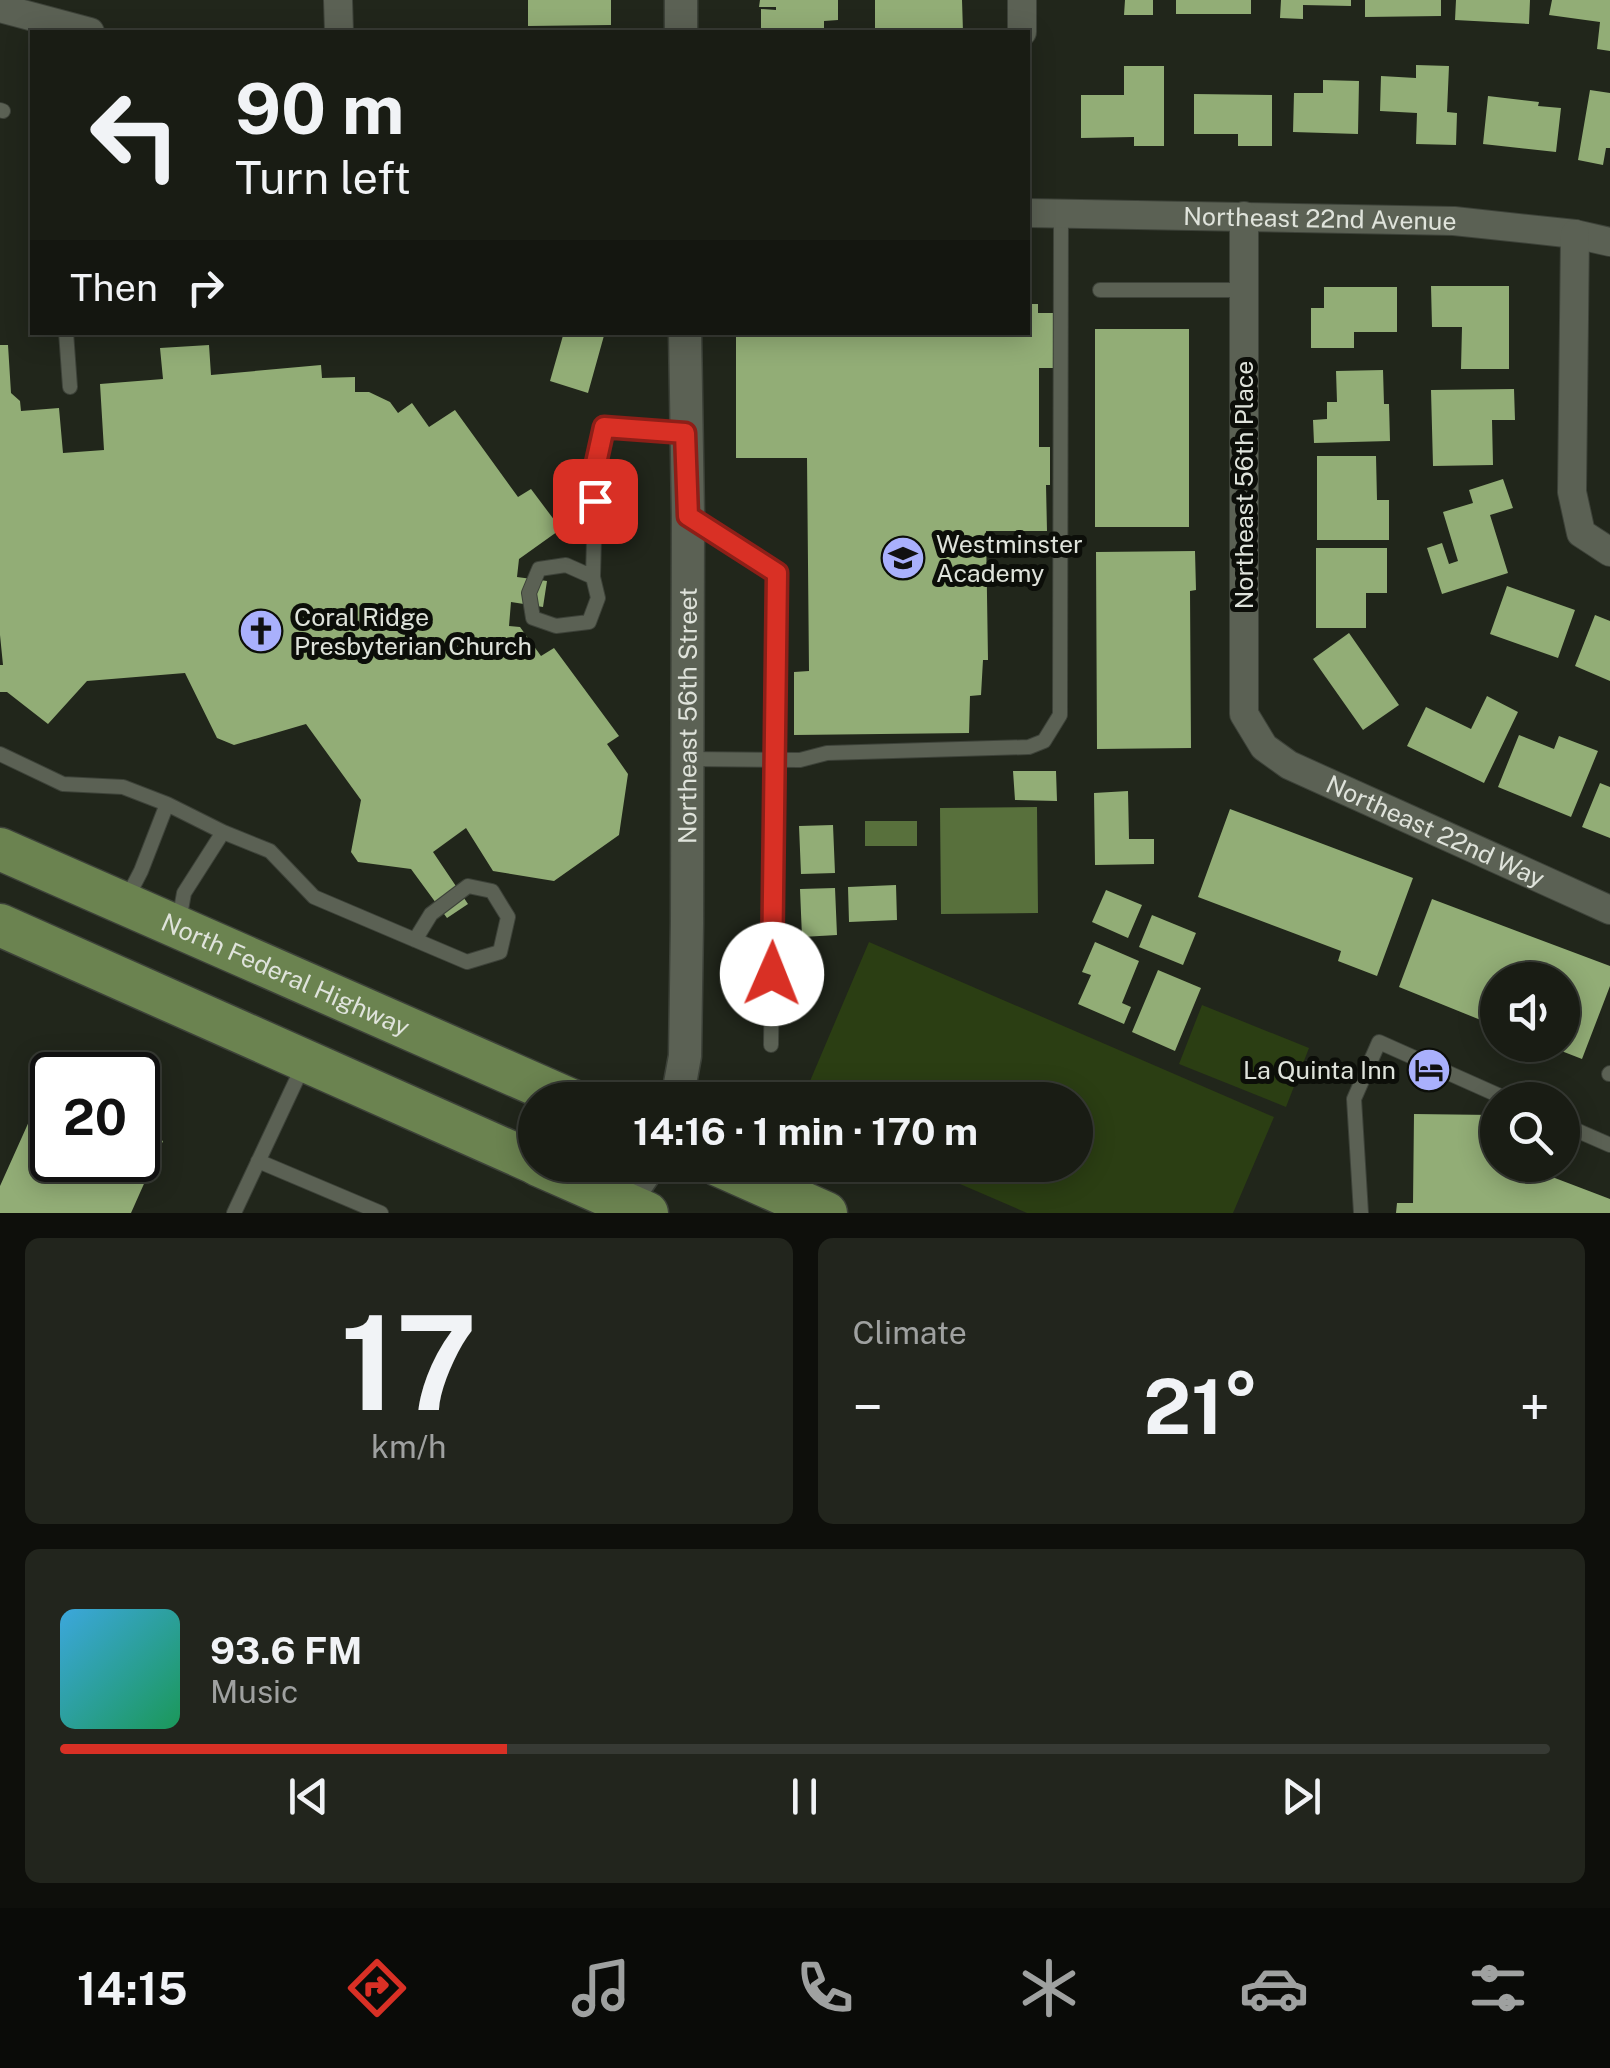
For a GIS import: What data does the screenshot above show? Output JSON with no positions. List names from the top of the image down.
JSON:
{
  "streets": {
    "main road": ["North Federal Highway"],
    "street": [
      "Northeast 22nd Avenue",
      "Northeast 56th Place",
      "Northeast 56th Street",
      "Northeast 22nd Way"
    ]
  },
  "crossings": [
    ["Northeast 22nd Avenue", "Northeast 56th Place"],
    ["Northeast 56th Place", "Northeast 22nd Way"]
  ],
  "places": {
    "school or university": ["Westminster Academy"],
    "church": ["Coral Ridge Presbyterian Church"],
    "hotel": ["La Quinta Inn"]
  },
  "page": {
    "turn": ["90 m", "Turn left"],
    "then": "Then",
    "limit": "20",
    "trip": "14:16 · 1 min · 170 m",
    "tile": [
      ["17", "km/h"],
      "Climate"
    ],
    "heat": ["−", "21°", "+"],
    "song": ["93.6 FM", "Music"],
    "tabs": "14:15"
  }
}
